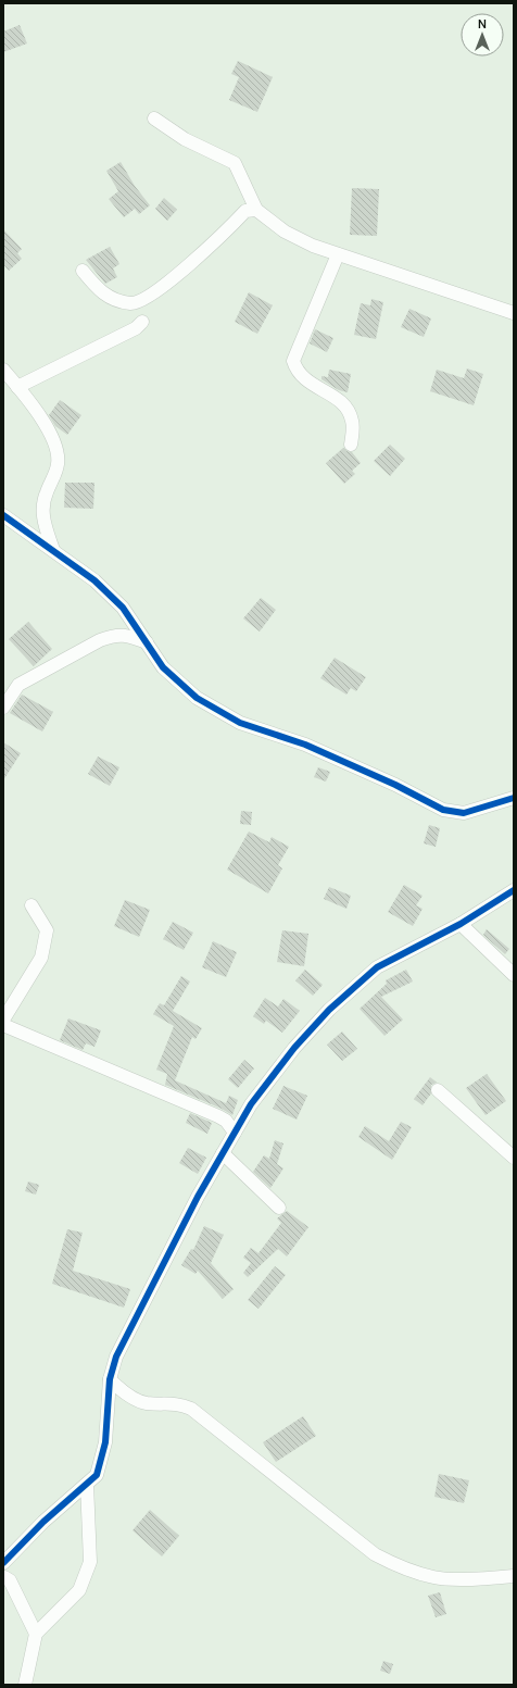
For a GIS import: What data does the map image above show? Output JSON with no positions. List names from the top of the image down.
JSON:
{
  "north": "top"
}
